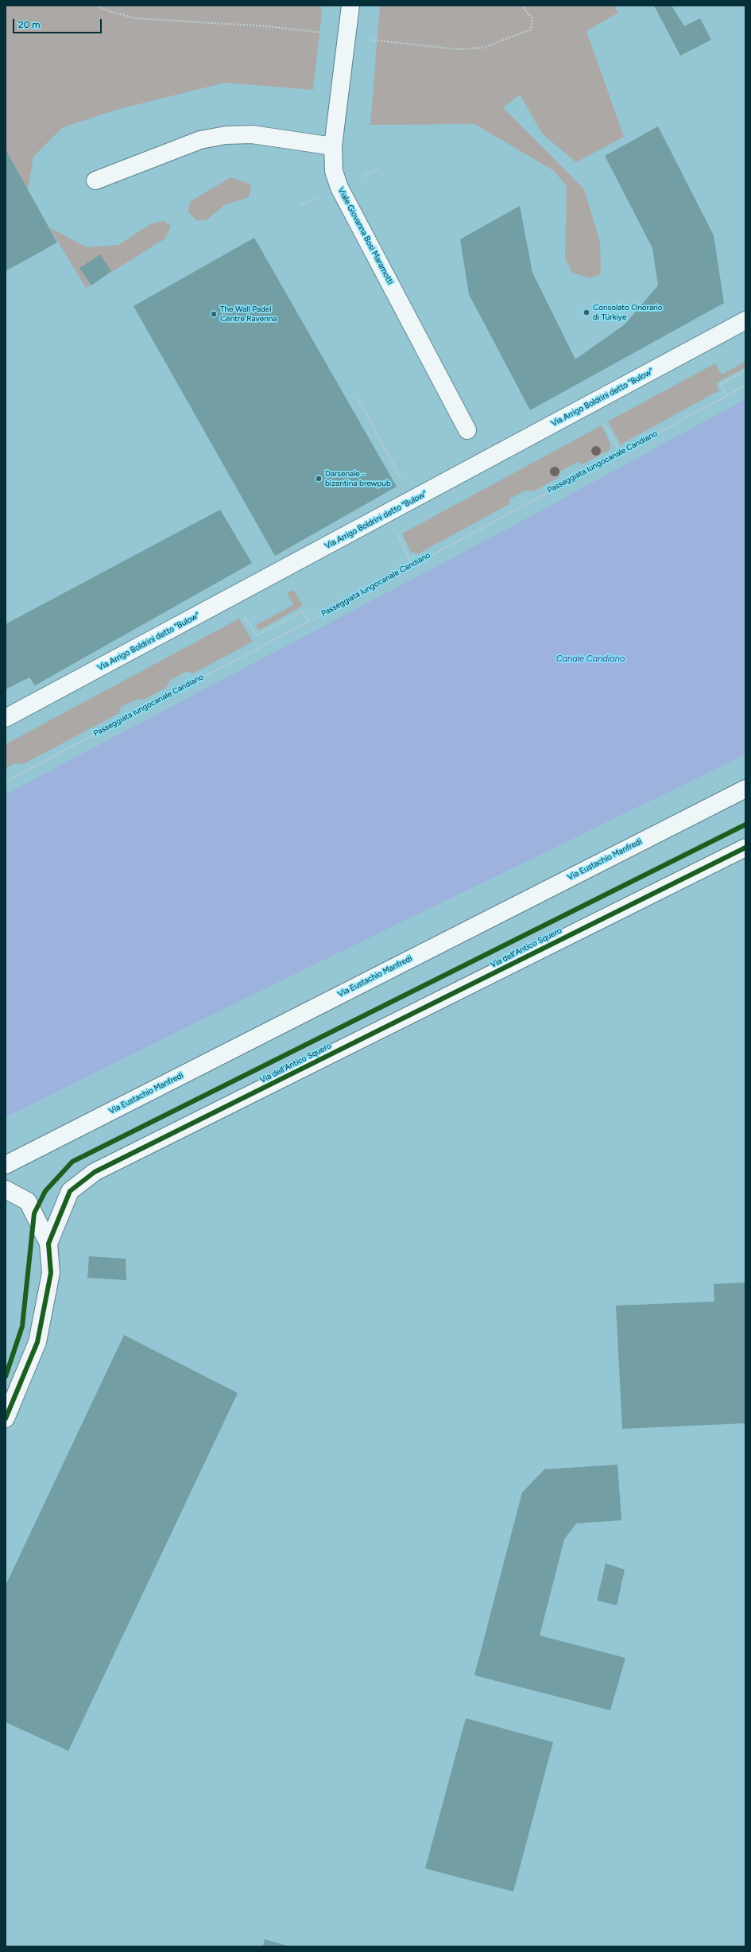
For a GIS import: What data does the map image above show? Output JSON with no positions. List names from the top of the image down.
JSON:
{
  "streets": {
    "street": [
      "Viale Giovanna Bosi Maramotti",
      "Via Arrigo Boldrini detto \"Bulow\"",
      "Via Eustachio Manfredi",
      "Via dell'Antico Squero"
    ],
    "path": ["Passeggiata lungocanale Candiano"]
  },
  "water": ["Canale Candiano"],
  "places": ["Consolato Onorario di Türkiye", "The Wall Padel Centre Ravenna", "Darsenale - bizantina brewpub"],
  "scale_bar": "20 m"
}
